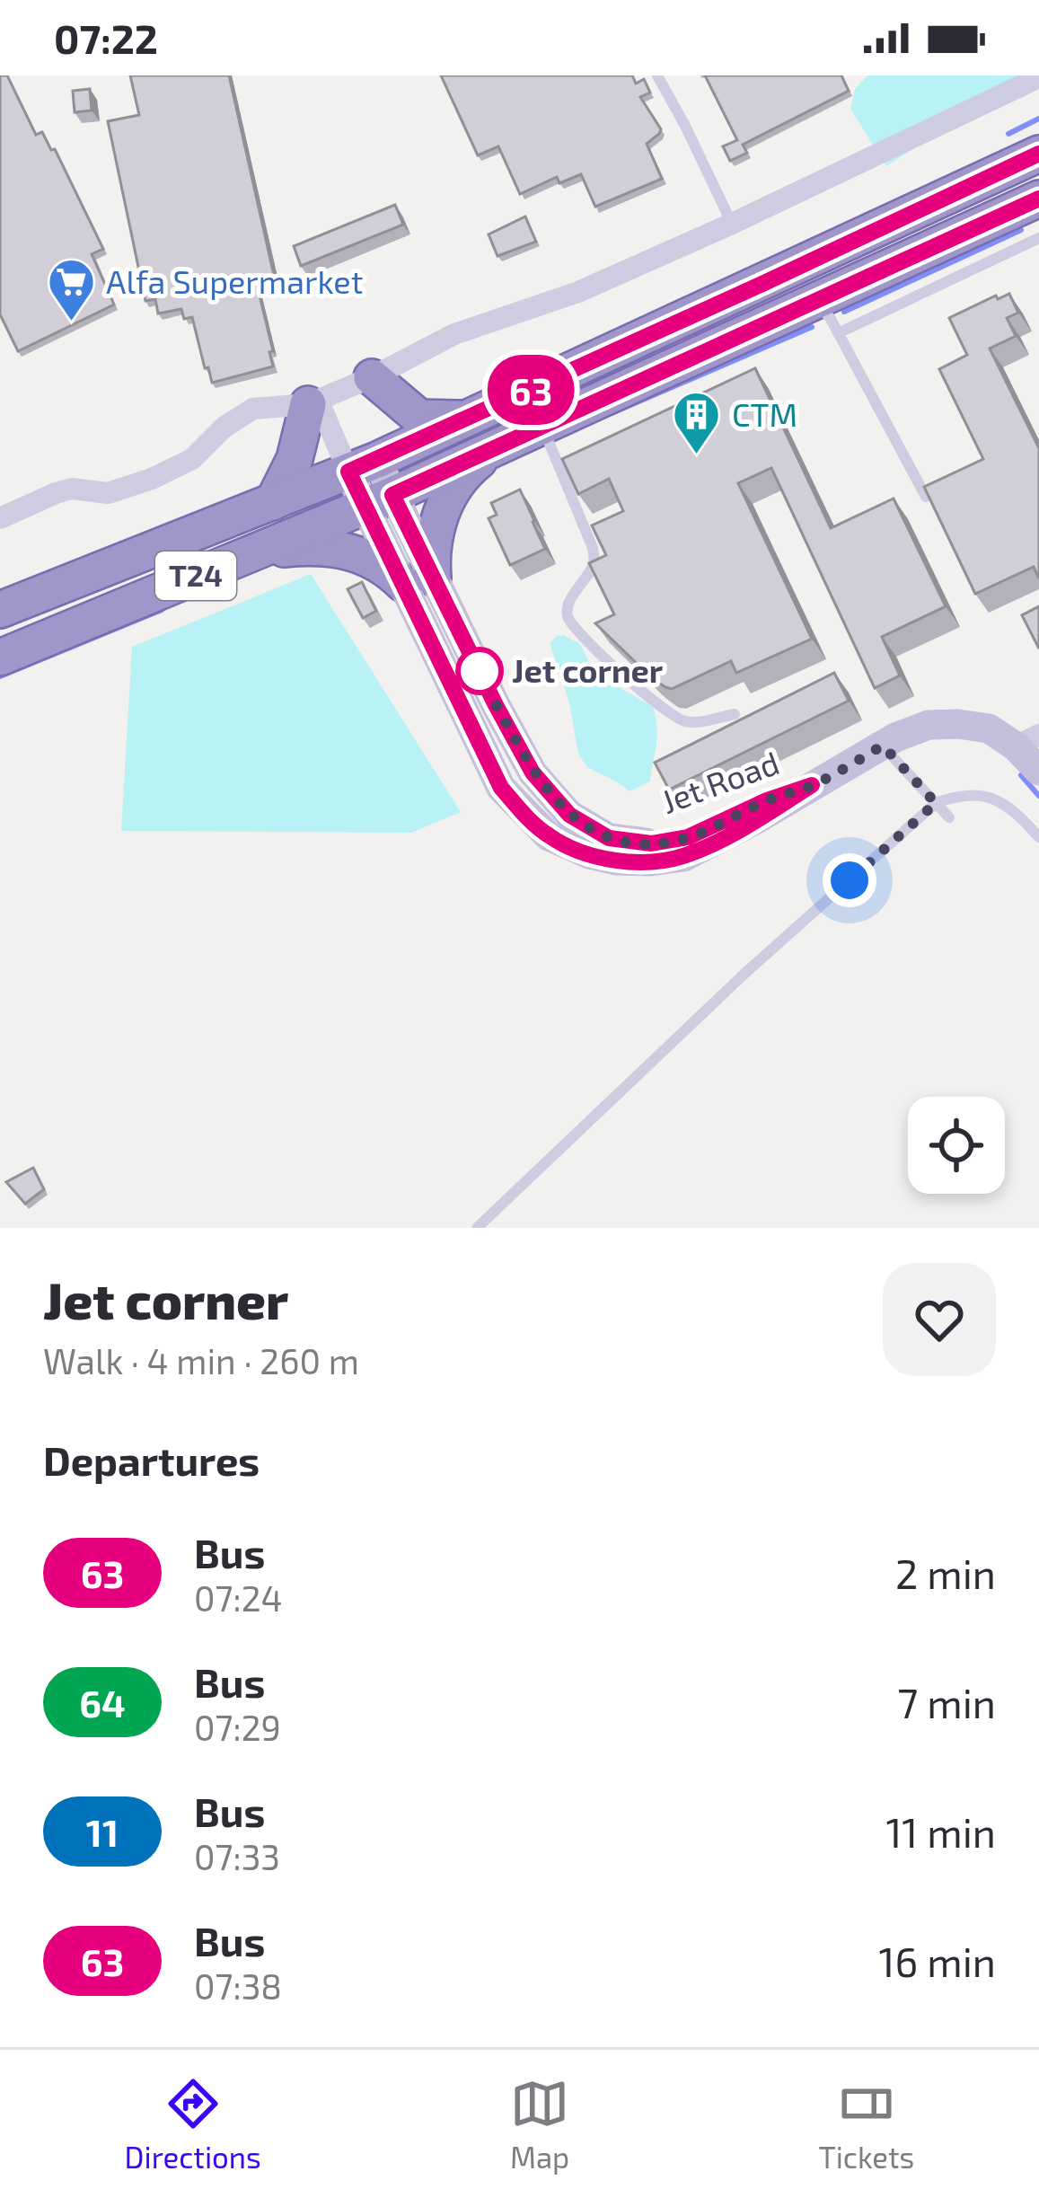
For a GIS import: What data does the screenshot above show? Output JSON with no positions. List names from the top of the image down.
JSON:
{
  "streets": {
    "highway": ["T24"],
    "main road": ["Jet Road"]
  },
  "crossings": [
    ["T24", "Jet Road"]
  ],
  "places": {
    "supermarket": ["Alfa Supermarket"],
    "building": ["CTM"],
    "other": ["Jet corner"]
  },
  "lines": ["bus line 63"],
  "page": {
    "status": "07:22",
    "on_map": "63",
    "heading": [
      ["Jet corner", "Walk · 4 min · 260 m"],
      "Departures"
    ],
    "list": [
      {
        "mark": "63",
        "name": "Bus",
        "note": "07:24",
        "value": "2 min"
      },
      {
        "mark": "64",
        "name": "Bus",
        "note": "07:29",
        "value": "7 min"
      },
      {
        "mark": "11",
        "name": "Bus",
        "note": "07:33",
        "value": "11 min"
      },
      {
        "mark": "63",
        "name": "Bus",
        "note": "07:38",
        "value": "16 min"
      }
    ],
    "tabs": ["Directions", "Map", "Tickets"]
  }
}
